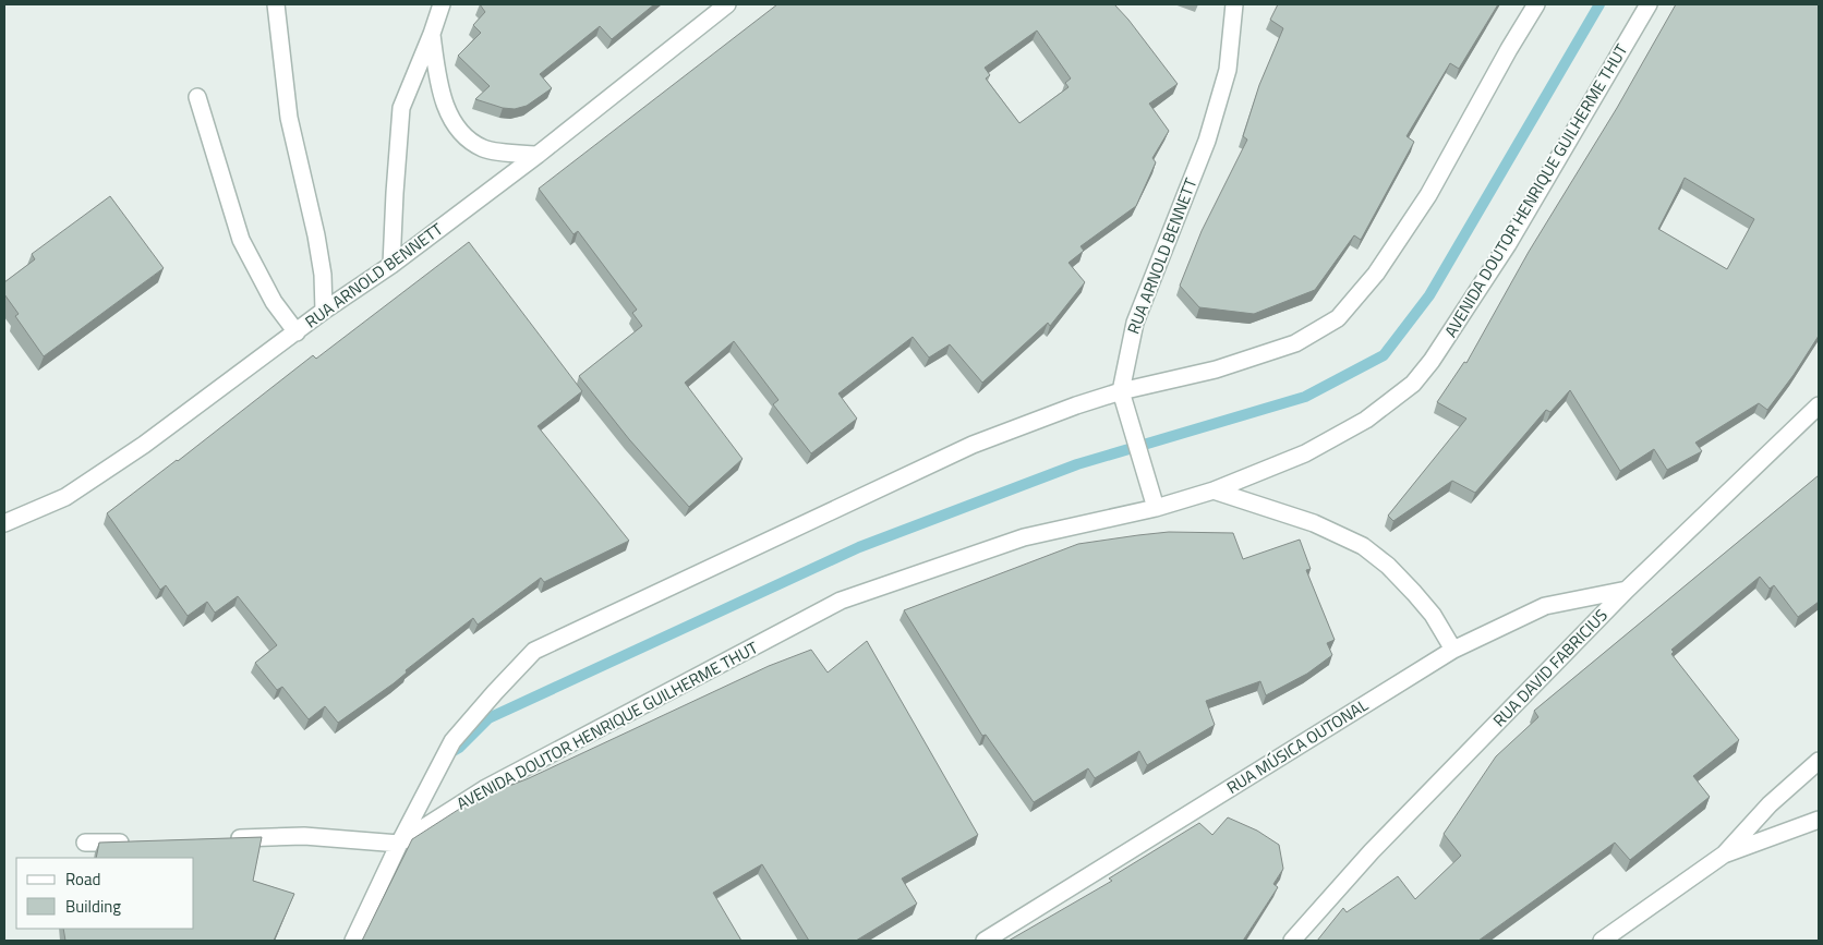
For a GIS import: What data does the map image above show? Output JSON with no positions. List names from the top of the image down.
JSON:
{
  "streets": {
    "street": [
      "AVENIDA DOUTOR HENRIQUE GUILHERME THUT",
      "RUA ARNOLD BENNETT",
      "RUA DAVID FABRICIUS",
      "RUA MÚSICA OUTONAL"
    ]
  },
  "crossings": [
    ["AVENIDA DOUTOR HENRIQUE GUILHERME THUT", "RUA ARNOLD BENNETT"],
    ["RUA DAVID FABRICIUS", "RUA MÚSICA OUTONAL"]
  ],
  "legend": ["Road", "Building"]
}
